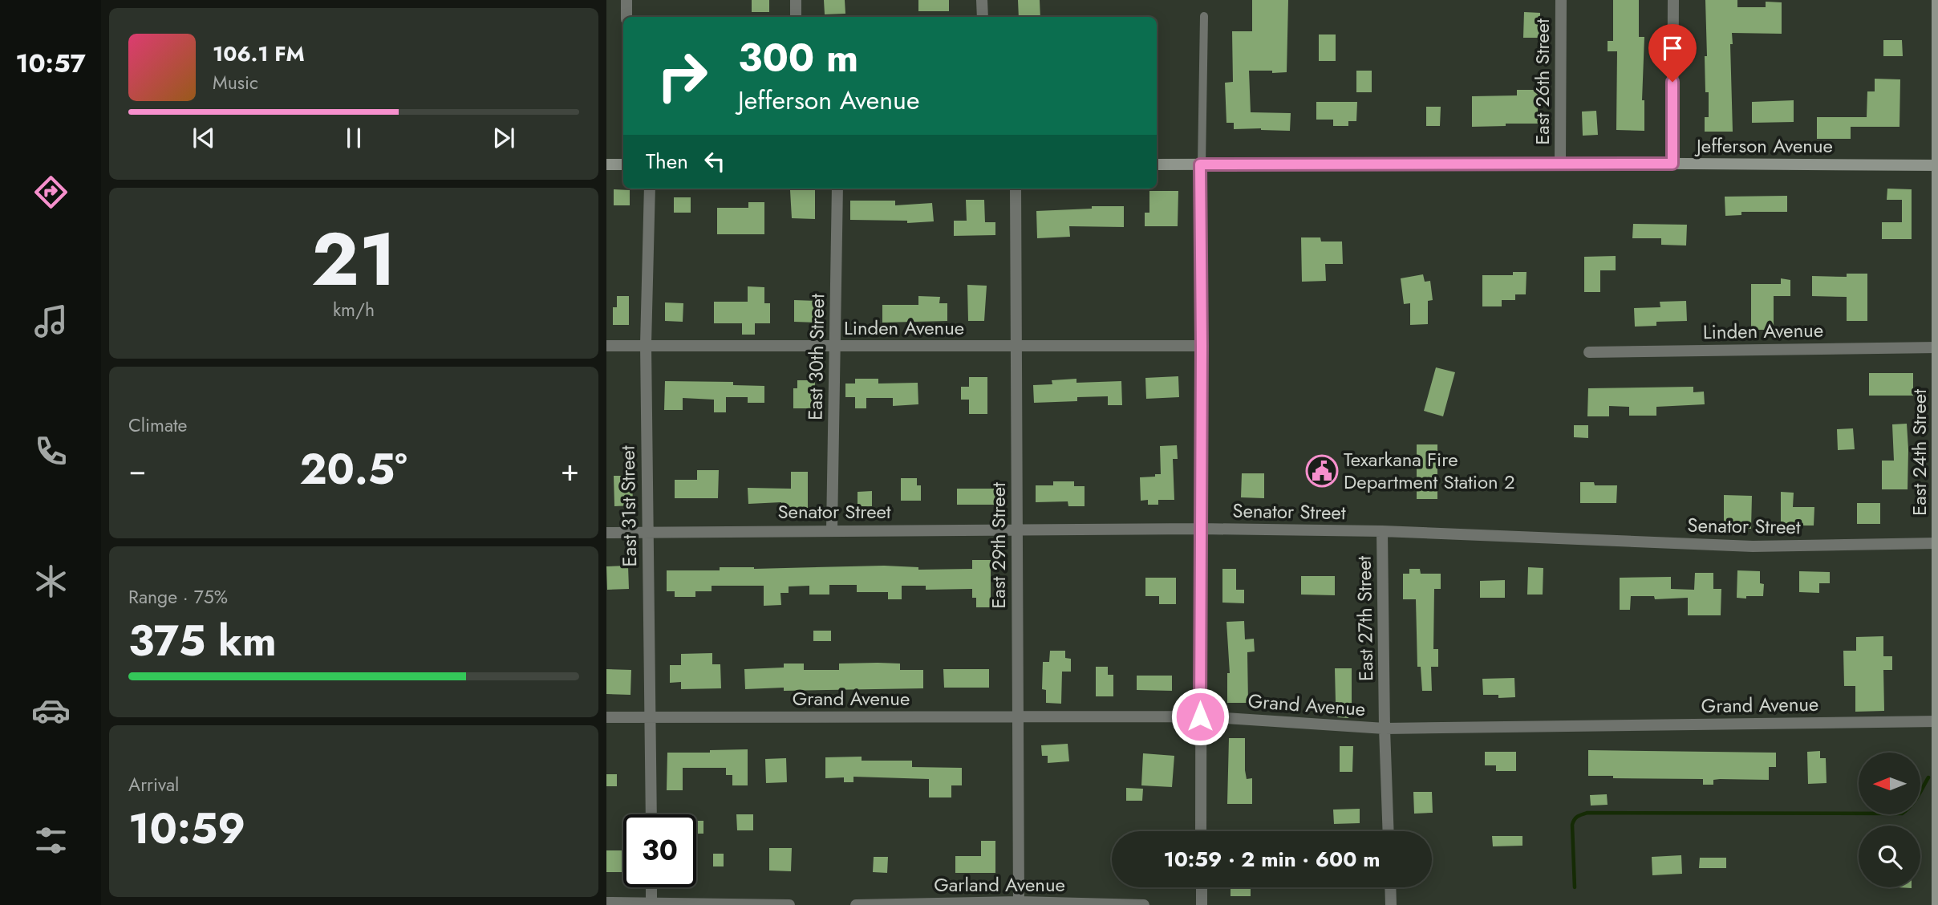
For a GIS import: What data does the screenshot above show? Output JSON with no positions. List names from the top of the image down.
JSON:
{
  "streets": {
    "main road": ["Jefferson Avenue", "East 24th Street"],
    "street": [
      "East 26th Street",
      "Linden Avenue",
      "East 30th Street",
      "East 31st Street",
      "Senator Street",
      "East 29th Street",
      "East 27th Street",
      "Grand Avenue",
      "Garland Avenue"
    ]
  },
  "crossings": [
    ["East 26th Street", "Jefferson Avenue"],
    ["Jefferson Avenue", "East 24th Street"],
    ["Linden Avenue", "East 30th Street"],
    ["Linden Avenue", "East 24th Street"],
    ["Linden Avenue", "East 31st Street"],
    ["Linden Avenue", "East 29th Street"],
    ["East 30th Street", "Senator Street"],
    ["East 24th Street", "Senator Street"],
    ["East 24th Street", "Grand Avenue"],
    ["East 31st Street", "Senator Street"],
    ["East 31st Street", "Grand Avenue"],
    ["Senator Street", "East 29th Street"],
    ["Senator Street", "East 27th Street"],
    ["East 29th Street", "Grand Avenue"],
    ["East 29th Street", "Garland Avenue"],
    ["East 27th Street", "Grand Avenue"]
  ],
  "places": {
    "public building": ["Texarkana Fire Department Station 2"]
  },
  "north": "left",
  "page": {
    "tabs": "10:57",
    "turn": ["300 m", "Jefferson Avenue"],
    "song": ["106.1 FM", "Music"],
    "then": "Then",
    "tile": [
      ["21", "km/h"],
      "Climate",
      ["Range · 75%", "375 km"],
      ["Arrival", "10:59"]
    ],
    "heat": ["−", "20.5°", "+"],
    "limit": "30",
    "trip": "10:59 · 2 min · 600 m"
  }
}
